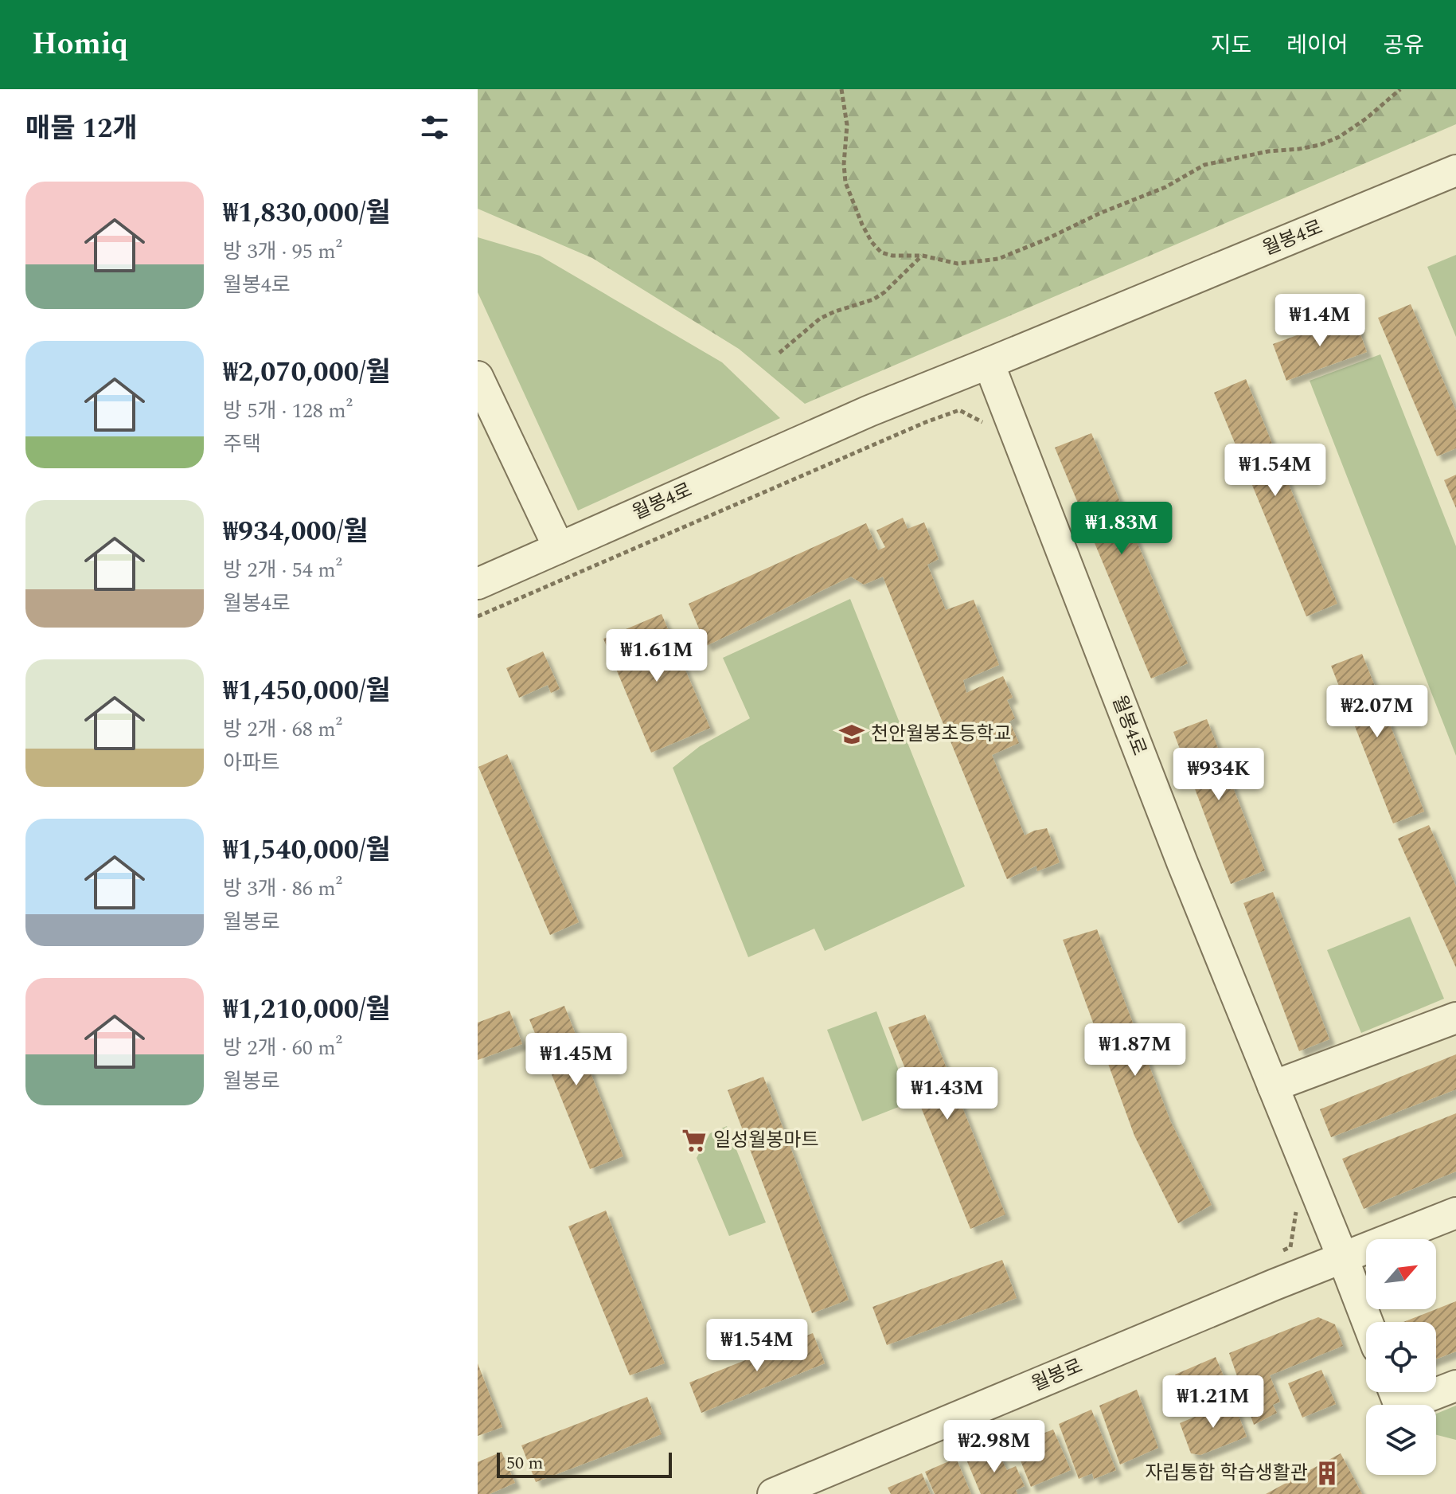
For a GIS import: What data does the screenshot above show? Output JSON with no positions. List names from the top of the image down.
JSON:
{
  "streets": {
    "street": ["월봉4로", "월봉로"]
  },
  "places": {
    "school or university": ["천안월봉초등학교"],
    "supermarket": ["일성월봉마트"],
    "building": ["자립통합 학습생활관"]
  },
  "scale_bar": "50 m",
  "north": "top right",
  "page": {
    "header": "Homiq",
    "nav": ["지도", "레이어", "공유"],
    "heading": "매물 12개",
    "list": [
      {
        "name": "₩1,830,000/월",
        "note": "방 3개 · 95 m² · 월봉4로"
      },
      {
        "name": "₩2,070,000/월",
        "note": "방 5개 · 128 m² · 주택"
      },
      {
        "name": "₩934,000/월",
        "note": "방 2개 · 54 m² · 월봉4로"
      },
      {
        "name": "₩1,450,000/월",
        "note": "방 2개 · 68 m² · 아파트"
      },
      {
        "name": "₩1,540,000/월",
        "note": "방 3개 · 86 m² · 월봉로"
      },
      {
        "name": "₩1,210,000/월",
        "note": "방 2개 · 60 m² · 월봉로"
      }
    ],
    "price": [
      "₩1.4M",
      "₩1.54M",
      "₩1.83M",
      "₩1.61M",
      "₩2.07M",
      "₩934K",
      "₩1.87M",
      "₩1.45M",
      "₩1.43M",
      "₩1.54M",
      "₩1.21M",
      "₩2.98M"
    ],
    "scale": "50 m"
  }
}
